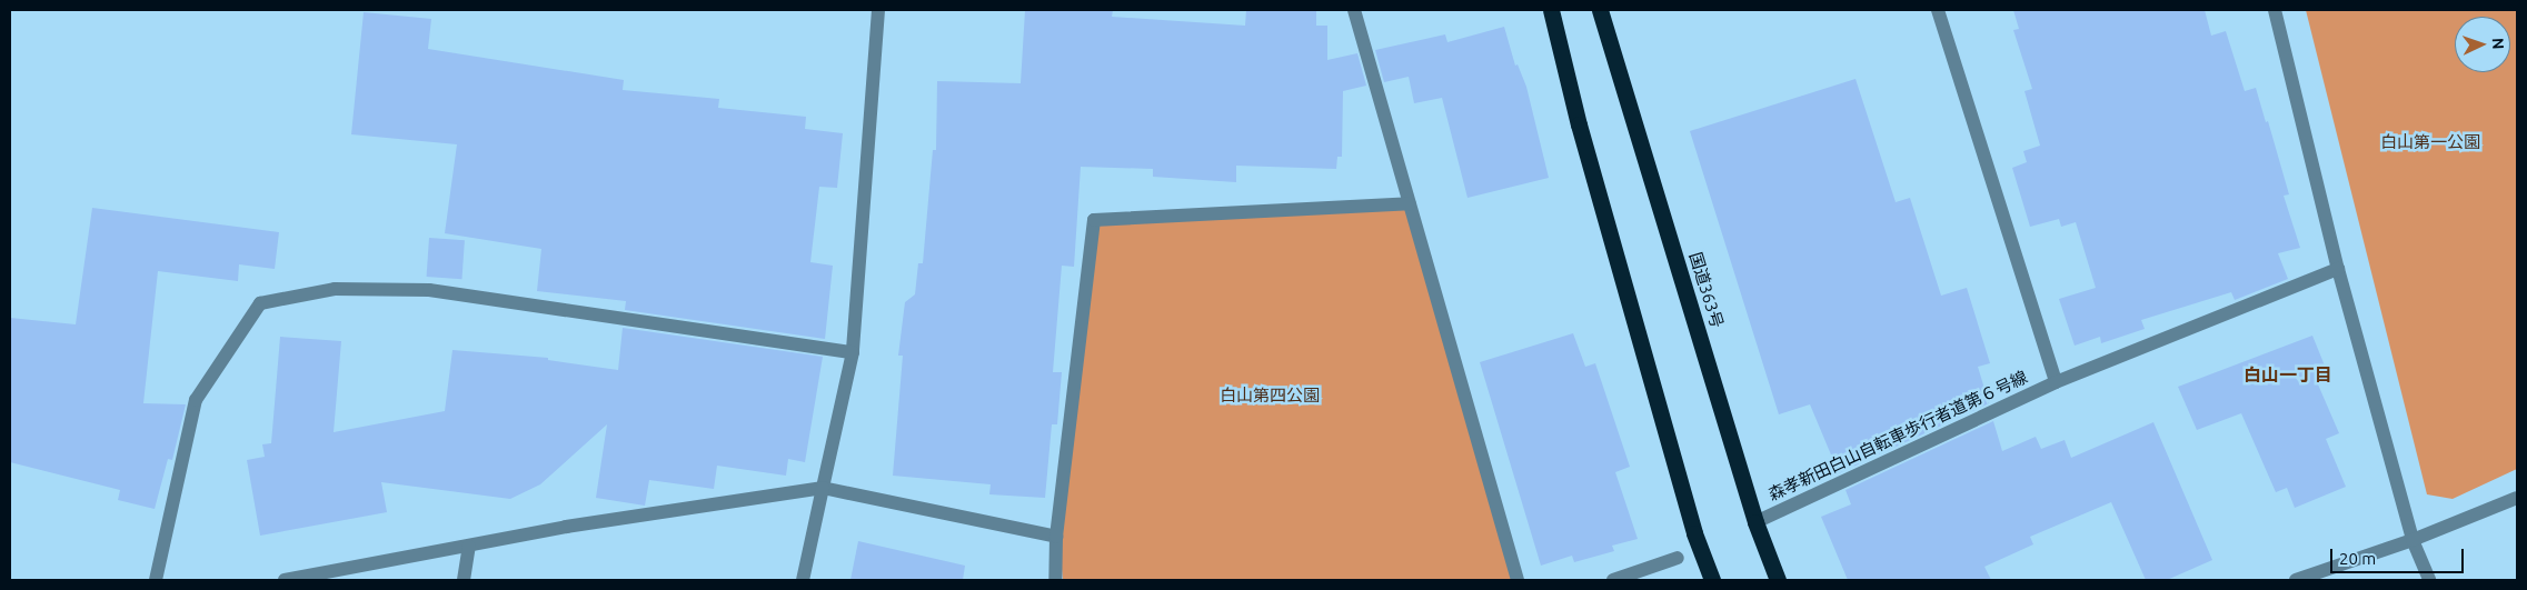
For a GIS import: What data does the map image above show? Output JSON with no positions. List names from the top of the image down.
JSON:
{
  "streets": {
    "highway": ["国道363号"],
    "street": ["森孝新田白山自転車歩行者道第６号線"]
  },
  "crossings": [
    ["国道363号", "森孝新田白山自転車歩行者道第６号線"]
  ],
  "districts": ["白山一丁目"],
  "parks": ["白山第一公園", "白山第四公園"],
  "scale_bar": "20 m",
  "north": "right"
}
